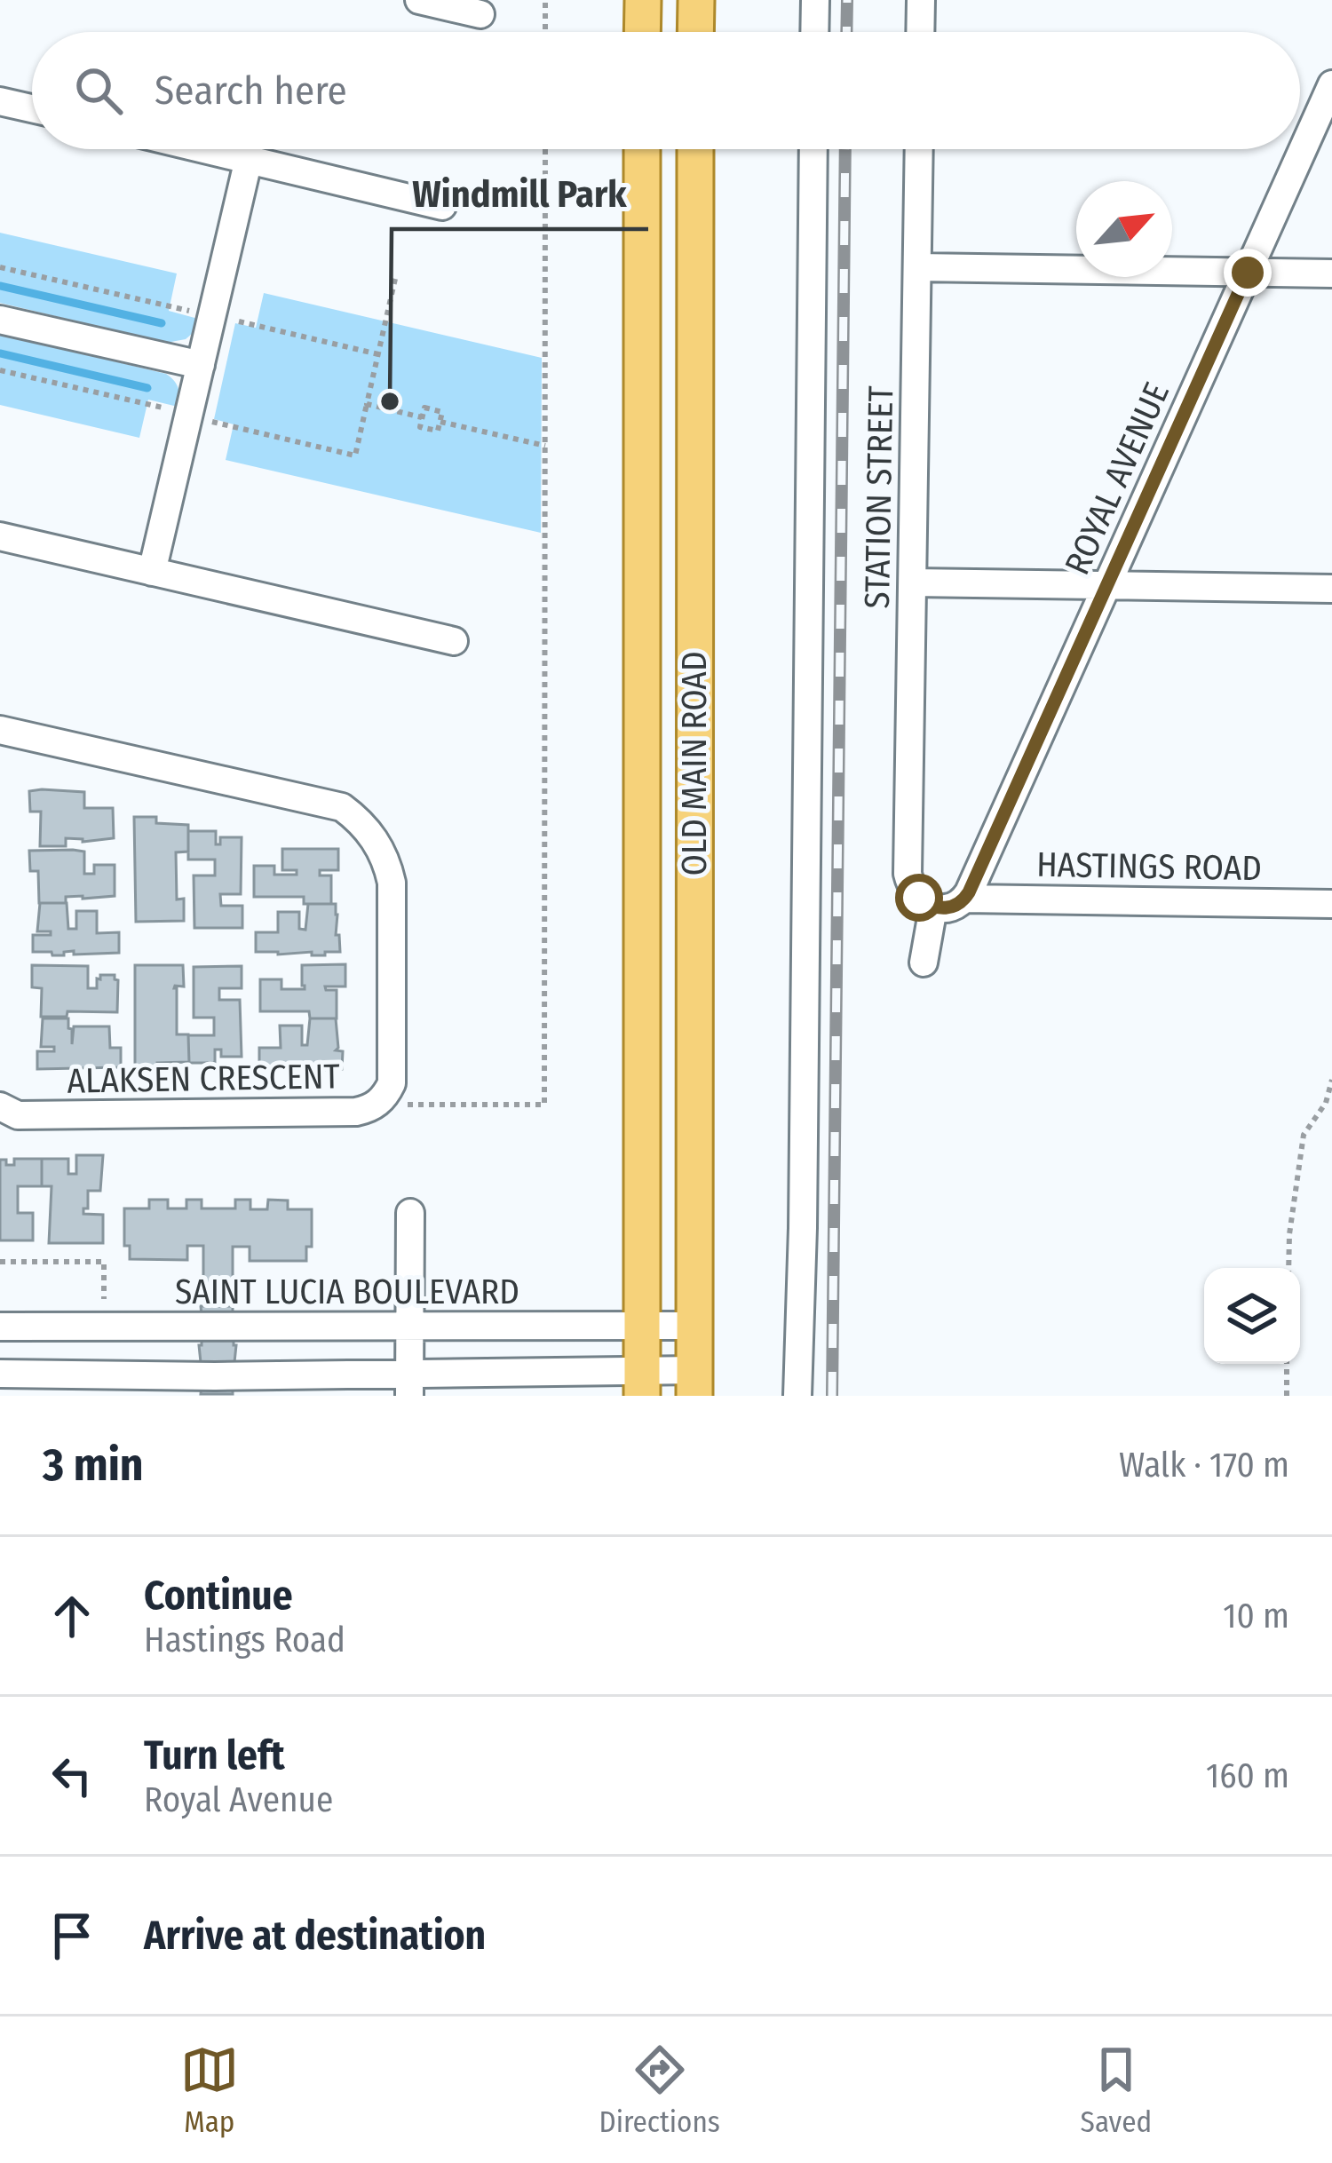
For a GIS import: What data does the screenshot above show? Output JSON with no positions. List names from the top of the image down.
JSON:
{
  "streets": {
    "main road": ["OLD MAIN ROAD"],
    "street": [
      "ROYAL AVENUE",
      "STATION STREET",
      "HASTINGS ROAD",
      "ALAKSEN CRESCENT",
      "SAINT LUCIA BOULEVARD"
    ]
  },
  "crossings": [
    ["ROYAL AVENUE", "HASTINGS ROAD"],
    ["STATION STREET", "HASTINGS ROAD"],
    ["OLD MAIN ROAD", "SAINT LUCIA BOULEVARD"]
  ],
  "places": ["Windmill Park"],
  "north": "top right",
  "page": {
    "search": "Search here",
    "heading": ["3 min", "Walk · 170 m"],
    "list": [
      ["Continue", "Hastings Road", "10 m"],
      ["Turn left", "Royal Avenue", "160 m"],
      "Arrive at destination"
    ],
    "nav": ["Map", "Directions", "Saved"]
  }
}
